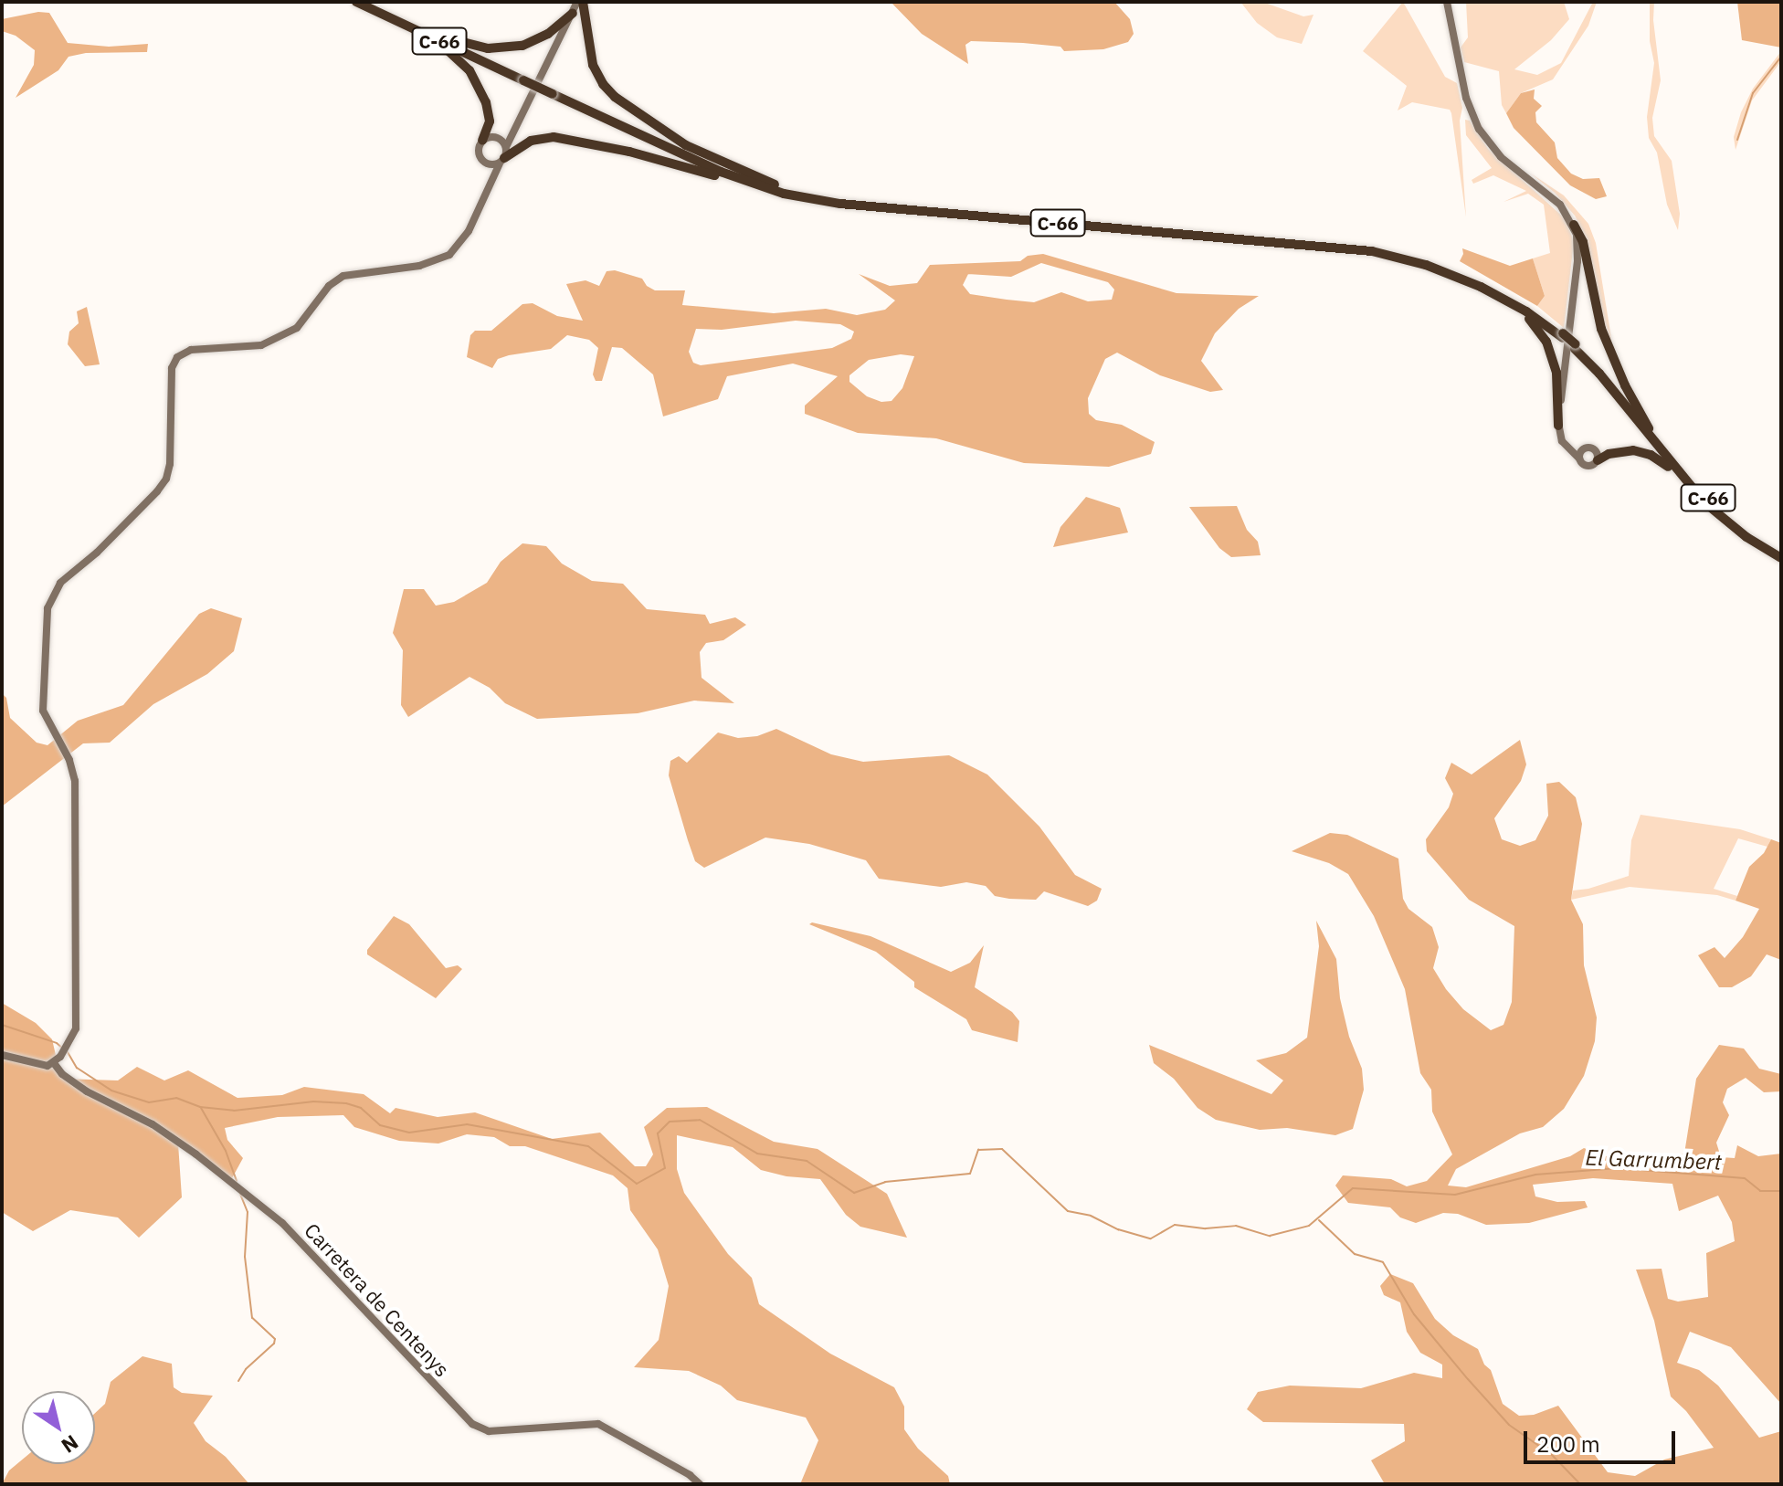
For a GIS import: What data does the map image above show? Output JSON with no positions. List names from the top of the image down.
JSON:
{
  "streets": {
    "highway": ["C-66"],
    "street": ["Carretera de Centenys"]
  },
  "water": ["El Garrumbert"],
  "scale_bar": "200 m",
  "north": "bottom right"
}
